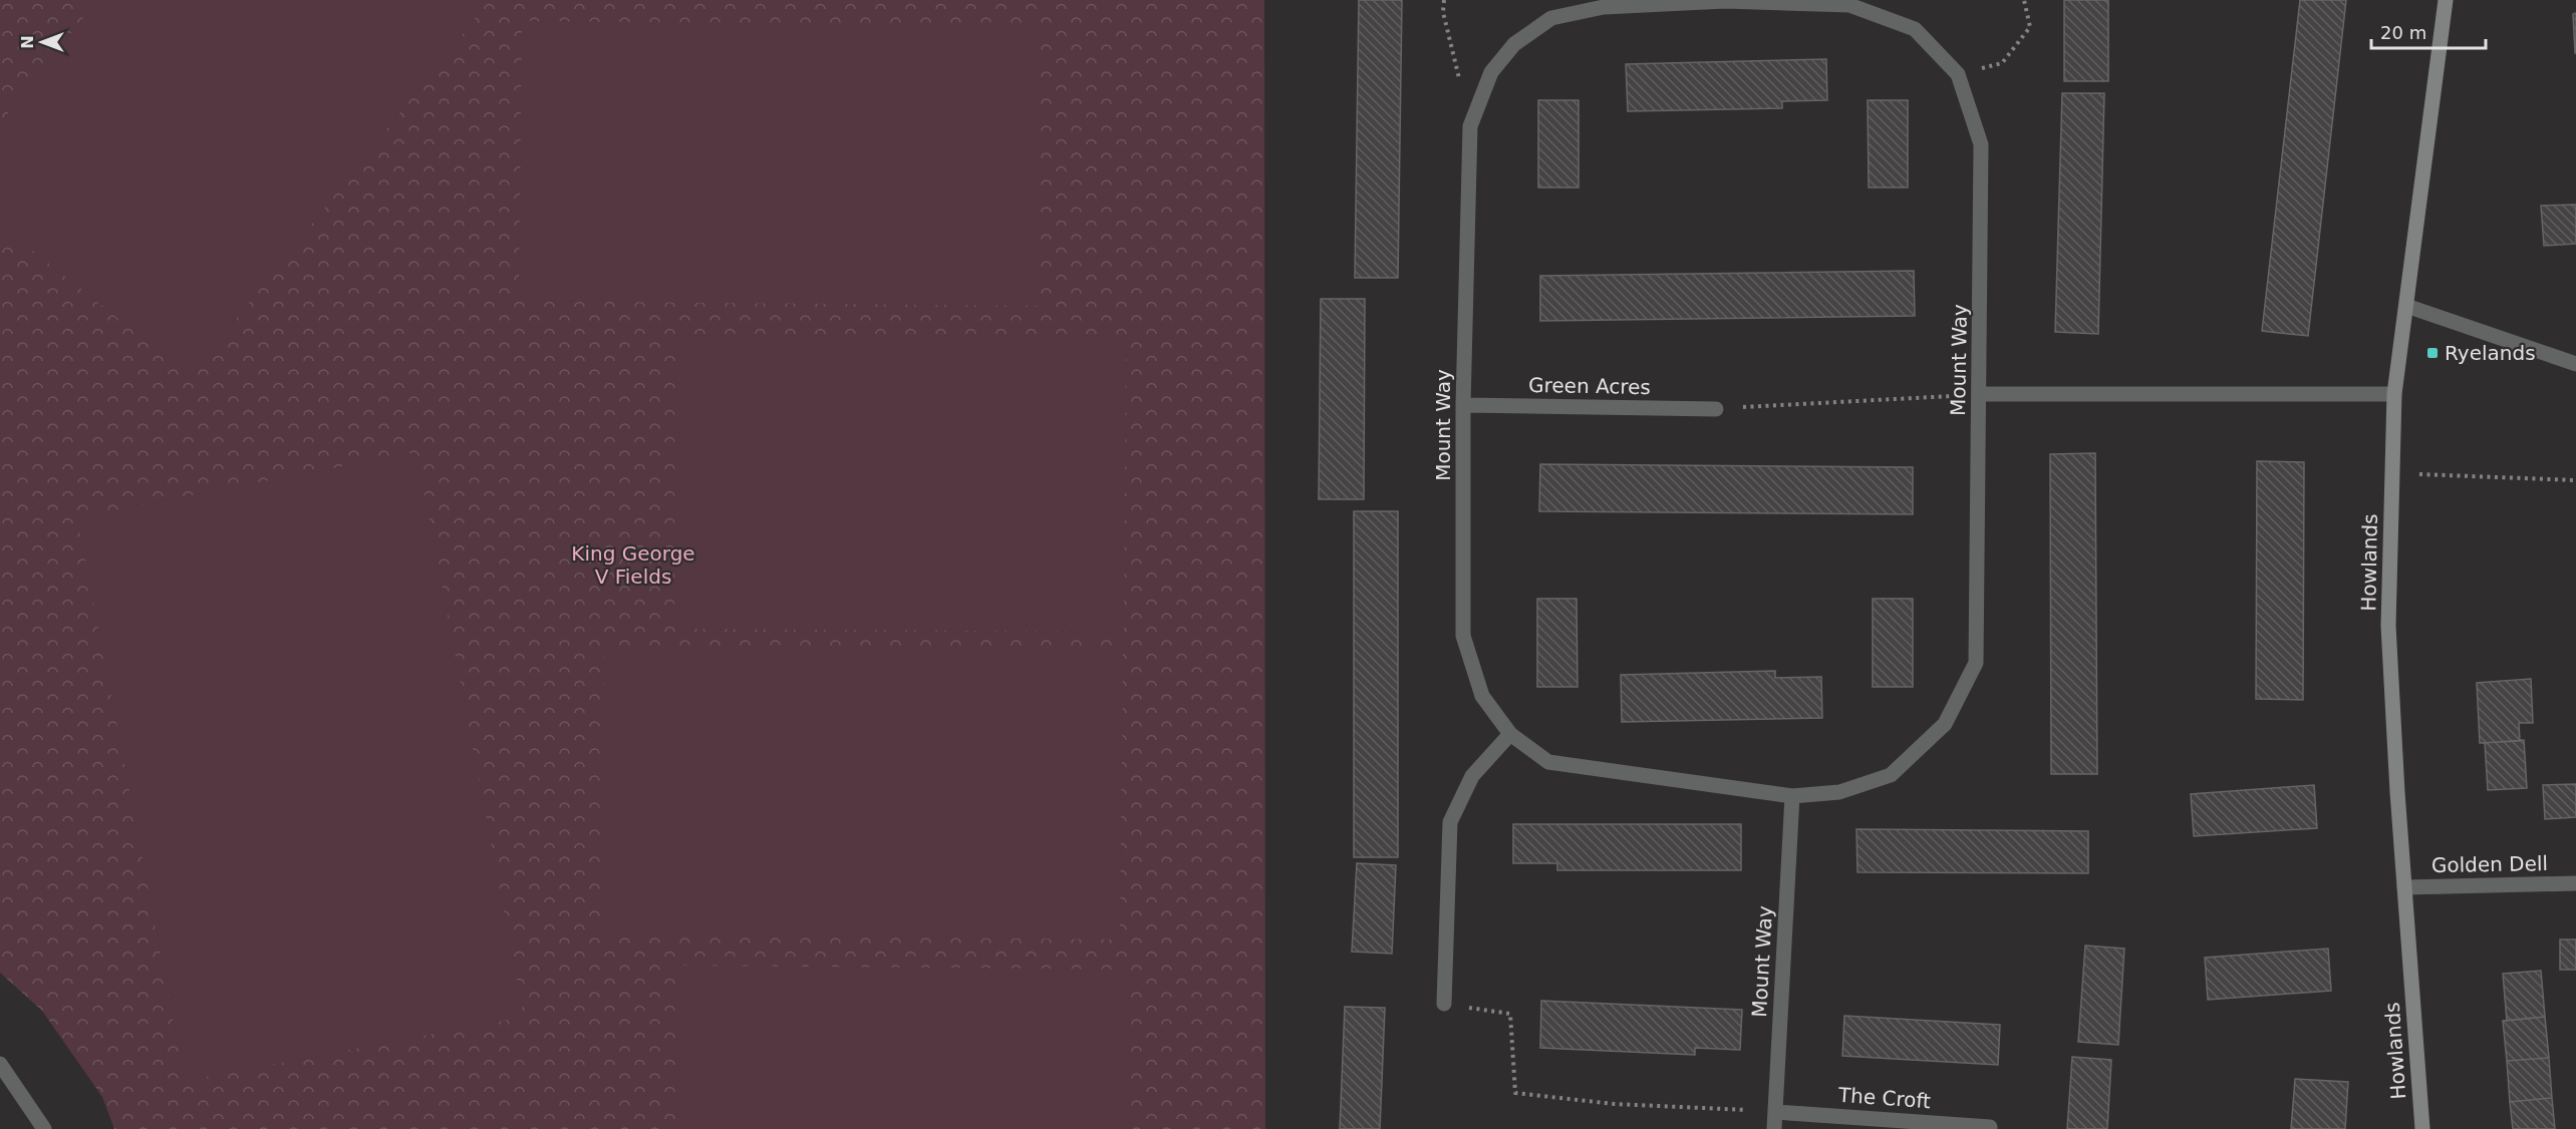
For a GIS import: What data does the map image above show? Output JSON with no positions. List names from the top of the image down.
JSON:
{
  "streets": {
    "street": [
      "Mount Way",
      "Green Acres",
      "Howlands",
      "Golden Dell",
      "The Croft"
    ]
  },
  "crossings": [
    ["Mount Way", "Green Acres"],
    ["Mount Way", "The Croft"],
    ["Howlands", "Golden Dell"]
  ],
  "parks": ["King George V Fields"],
  "places": {
    "transit": ["Ryelands"]
  },
  "scale_bar": "20 m",
  "north": "left"
}
